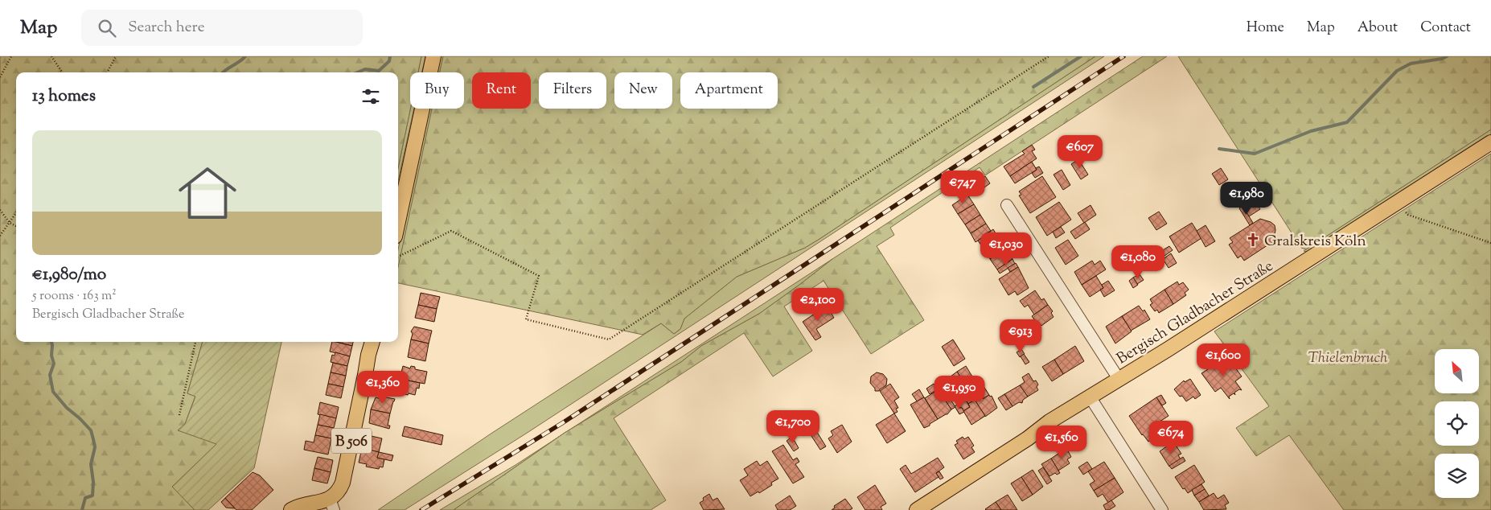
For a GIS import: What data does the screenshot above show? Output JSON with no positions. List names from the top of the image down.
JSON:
{
  "streets": {
    "main road": ["Bergisch Gladbacher Straße", "B 506"]
  },
  "parks": ["Thielenbruch"],
  "places": {
    "church": ["Gralskreis Köln"]
  },
  "north": "top left",
  "page": {
    "header": "Map",
    "search": "Search here",
    "nav": [
      "Home",
      "Map",
      "About",
      "Contact"
    ],
    "chip": [
      "Buy",
      "Rent",
      "Filters",
      "New",
      "Apartment"
    ],
    "heading": "13 homes",
    "list": [
      {
        "name": "€1,980/mo",
        "note": "5 rooms · 163 m² · Bergisch Gladbacher Straße"
      }
    ],
    "price": [
      "€607",
      "€747",
      "€1,980",
      "€1,030",
      "€1,080",
      "€2,100",
      "€913",
      "€1,600",
      "€1,360",
      "€1,950",
      "€1,700",
      "€674",
      "€1,560"
    ]
  }
}
